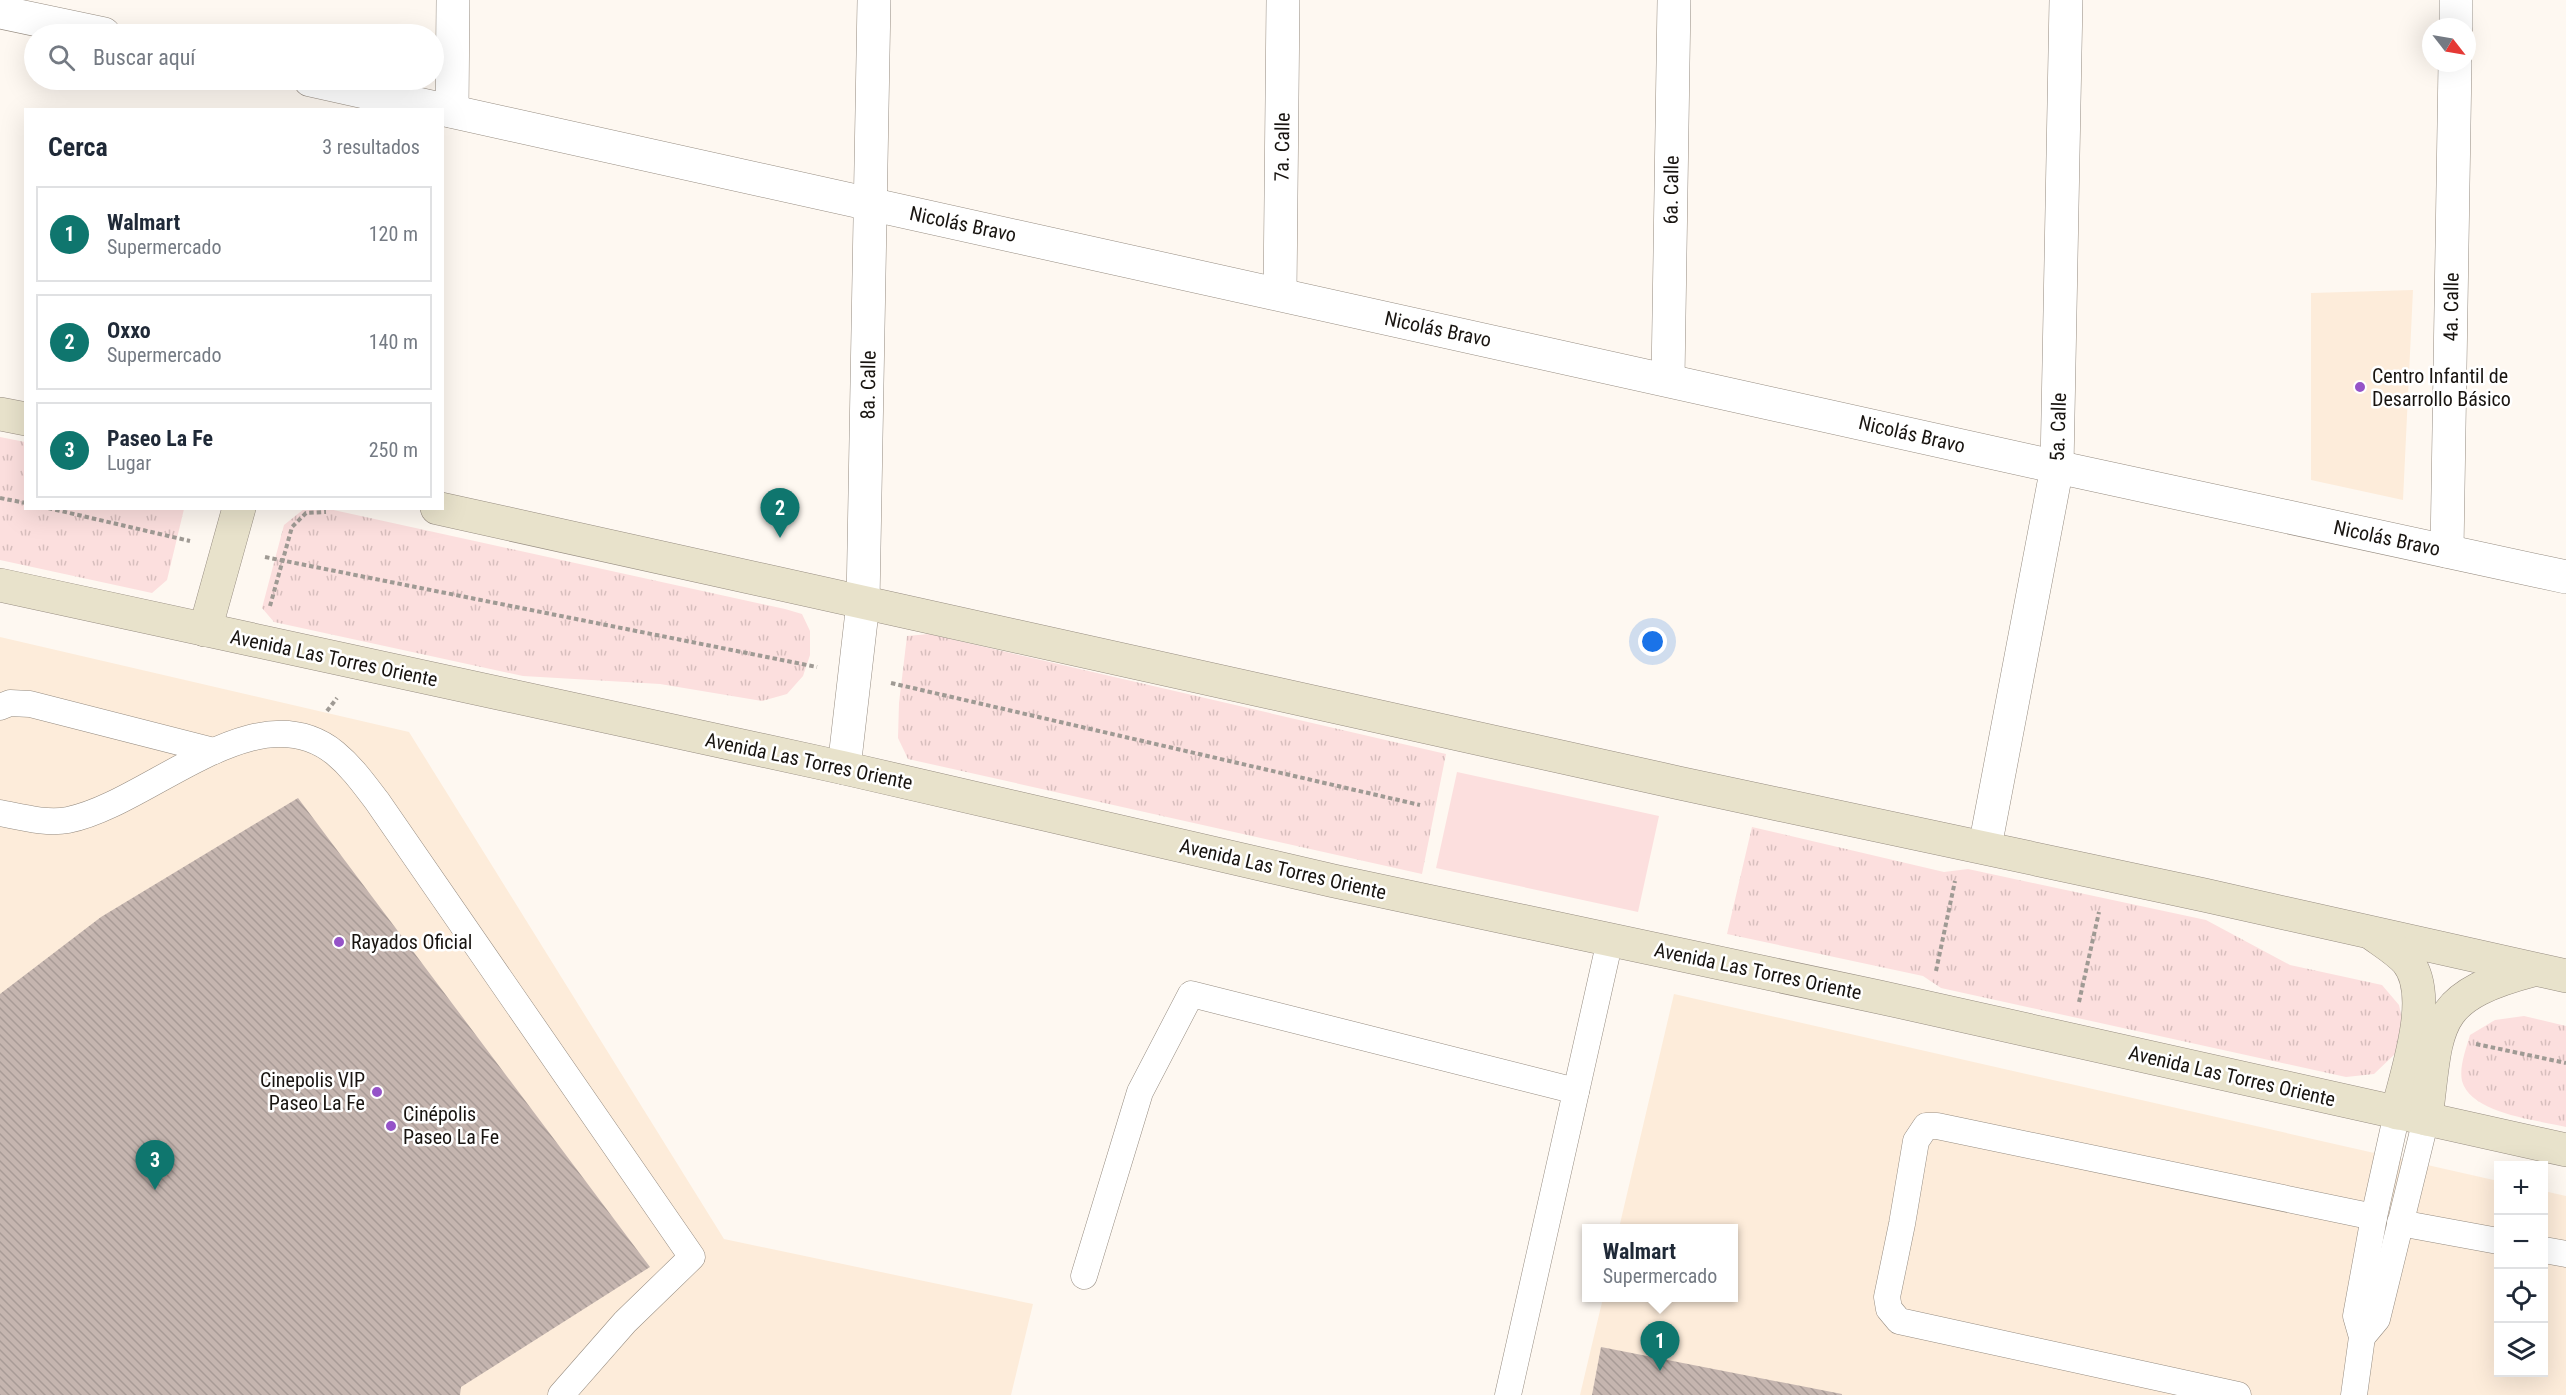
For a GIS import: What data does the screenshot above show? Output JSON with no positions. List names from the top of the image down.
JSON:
{
  "streets": {
    "street": [
      "7a. Calle",
      "6a. Calle",
      "Nicolás Bravo",
      "4a. Calle",
      "8a. Calle",
      "5a. Calle",
      "Avenida Las Torres Oriente"
    ]
  },
  "crossings": [
    ["7a. Calle", "Nicolás Bravo"],
    ["6a. Calle", "Nicolás Bravo"],
    ["Nicolás Bravo", "4a. Calle"],
    ["Nicolás Bravo", "8a. Calle"],
    ["Nicolás Bravo", "5a. Calle"],
    ["8a. Calle", "Avenida Las Torres Oriente"]
  ],
  "places": [
    "Centro Infantil de Desarrollo Básico",
    "Rayados Oficial",
    "Cinepolis VIP Paseo La Fe",
    "Cinépolis Paseo La Fe"
  ],
  "north": "bottom right",
  "page": {
    "search": "Buscar aquí",
    "heading": ["Cerca", "3 resultados"],
    "list": [
      {
        "mark": "1",
        "name": "Walmart",
        "note": "Supermercado",
        "value": "120 m"
      },
      {
        "mark": "2",
        "name": "Oxxo",
        "note": "Supermercado",
        "value": "140 m"
      },
      {
        "mark": "3",
        "name": "Paseo La Fe",
        "note": "Lugar",
        "value": "250 m"
      }
    ],
    "pins": ["2", "3", "1"],
    "map_buttons": ["+", "−"],
    "popup": ["Walmart", "Supermercado"]
  }
}
